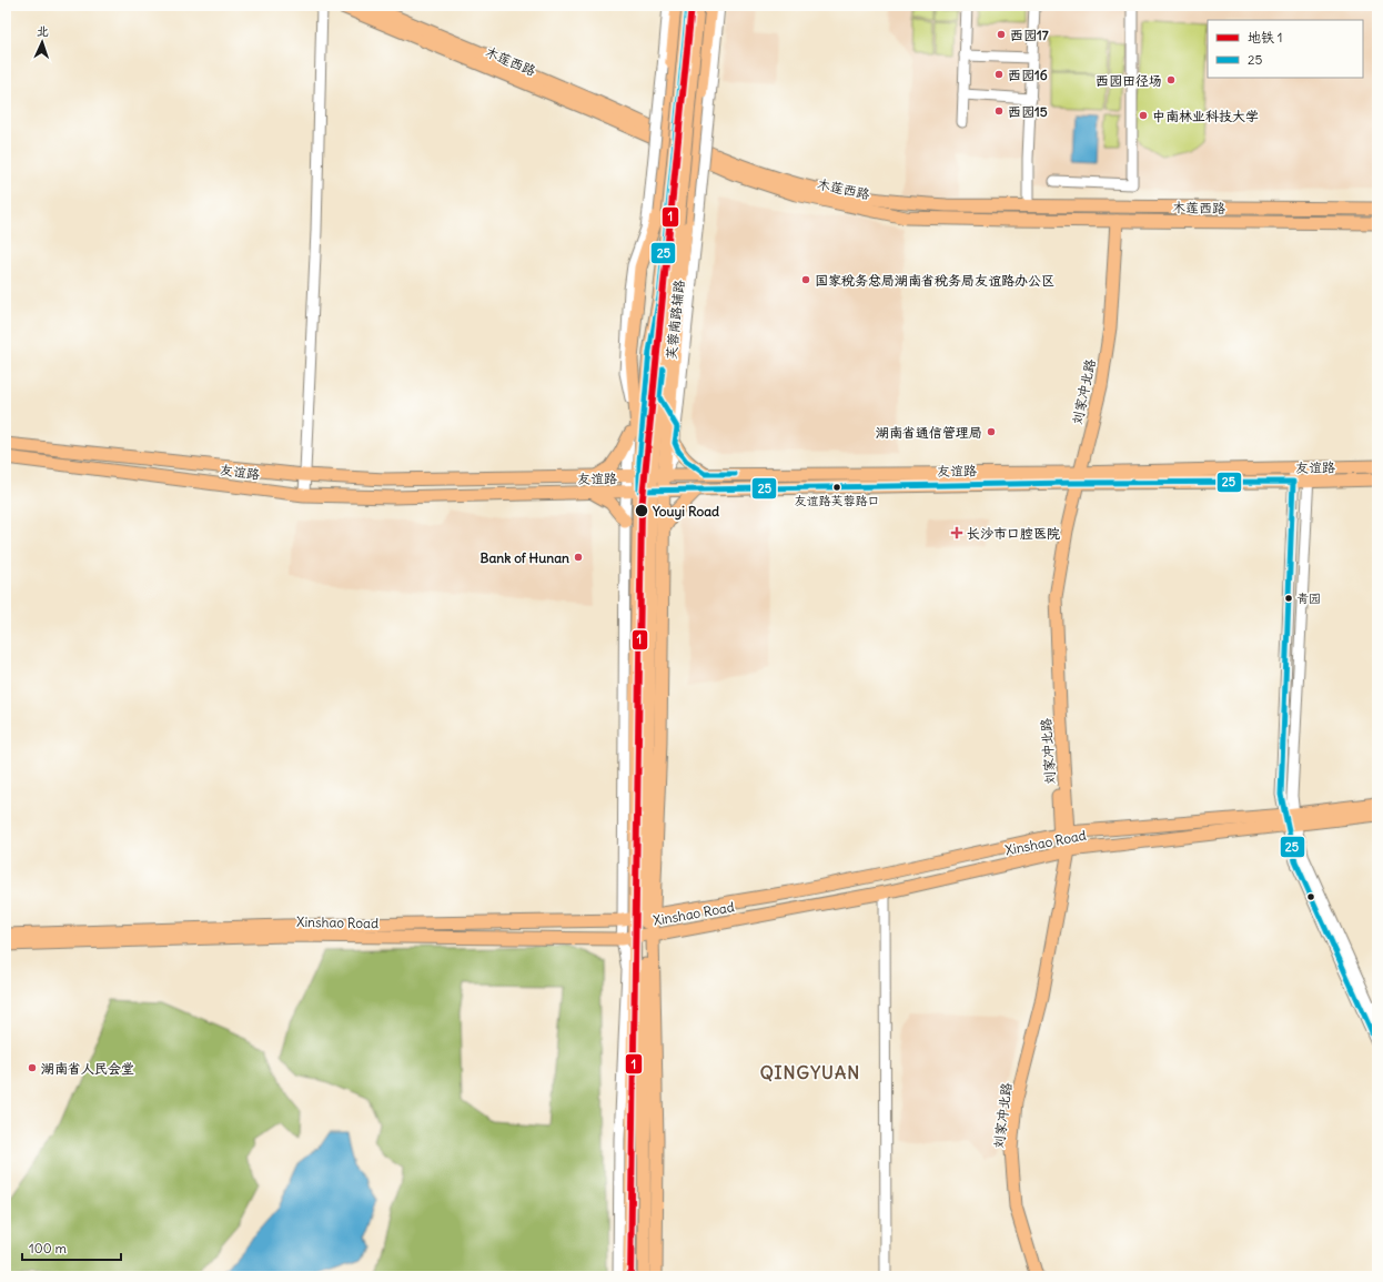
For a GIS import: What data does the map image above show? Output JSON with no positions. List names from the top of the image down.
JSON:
{
  "streets": {
    "main road": [
      "木莲西路",
      "刘家冲北路",
      "友谊路",
      "Xinshao Road"
    ],
    "street": ["芙蓉南路辅路"]
  },
  "crossings": [
    ["木莲西路", "刘家冲北路"],
    ["芙蓉南路辅路", "友谊路"],
    ["刘家冲北路", "友谊路"],
    ["刘家冲北路", "Xinshao Road"]
  ],
  "districts": ["QINGYUAN"],
  "places": {
    "other": [
      "西园17",
      "西园16",
      "西园田径场",
      "西园15",
      "中南林业科技大学",
      "国家税务总局湖南省税务局友谊路办公区",
      "湖南省通信管理局",
      "友谊路芙蓉路口",
      "Youyi Road",
      "Bank of Hunan",
      "青园",
      "湖南省人民会堂"
    ],
    "health": ["长沙市口腔医院"]
  },
  "lines": ["metro line 1", "transit line 25"],
  "legend": ["地铁 1", "25"],
  "scale_bar": "100 m",
  "north": "top"
}
